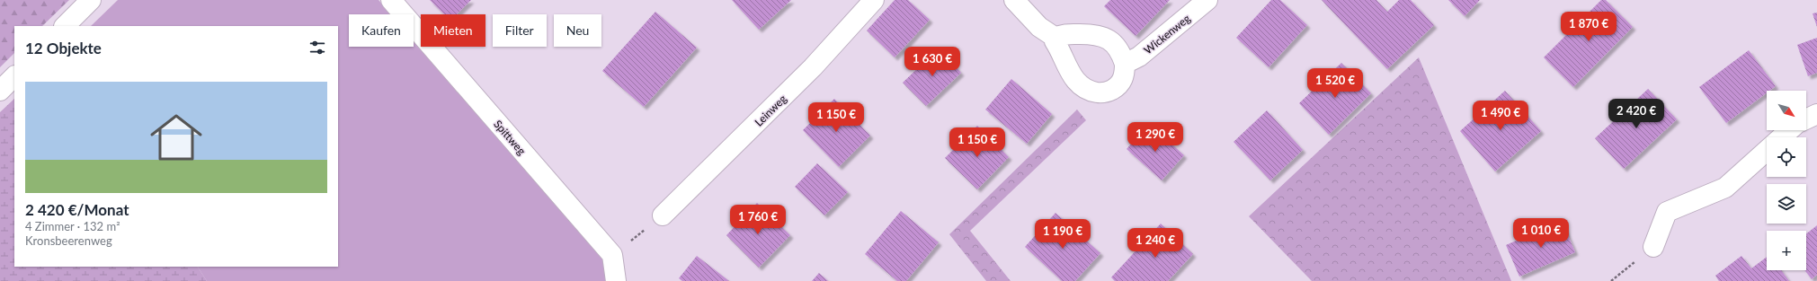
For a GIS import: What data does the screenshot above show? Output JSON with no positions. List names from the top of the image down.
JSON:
{
  "streets": {
    "street": ["Wickenweg", "Leinweg", "Spittweg"]
  },
  "north": "bottom right",
  "page": {
    "price": [
      "1 870 €",
      "1 630 €",
      "1 520 €",
      "2 420 €",
      "1 490 €",
      "1 150 €",
      "1 290 €",
      "1 150 €",
      "1 760 €",
      "1 010 €",
      "1 190 €",
      "1 240 €"
    ],
    "chip": [
      "Kaufen",
      "Mieten",
      "Filter",
      "Neu"
    ],
    "heading": "12 Objekte",
    "list": [
      {
        "name": "2 420 €/Monat",
        "note": "4 Zimmer · 132 m² · Kronsbeerenweg"
      }
    ],
    "map_buttons": "+"
  }
}
